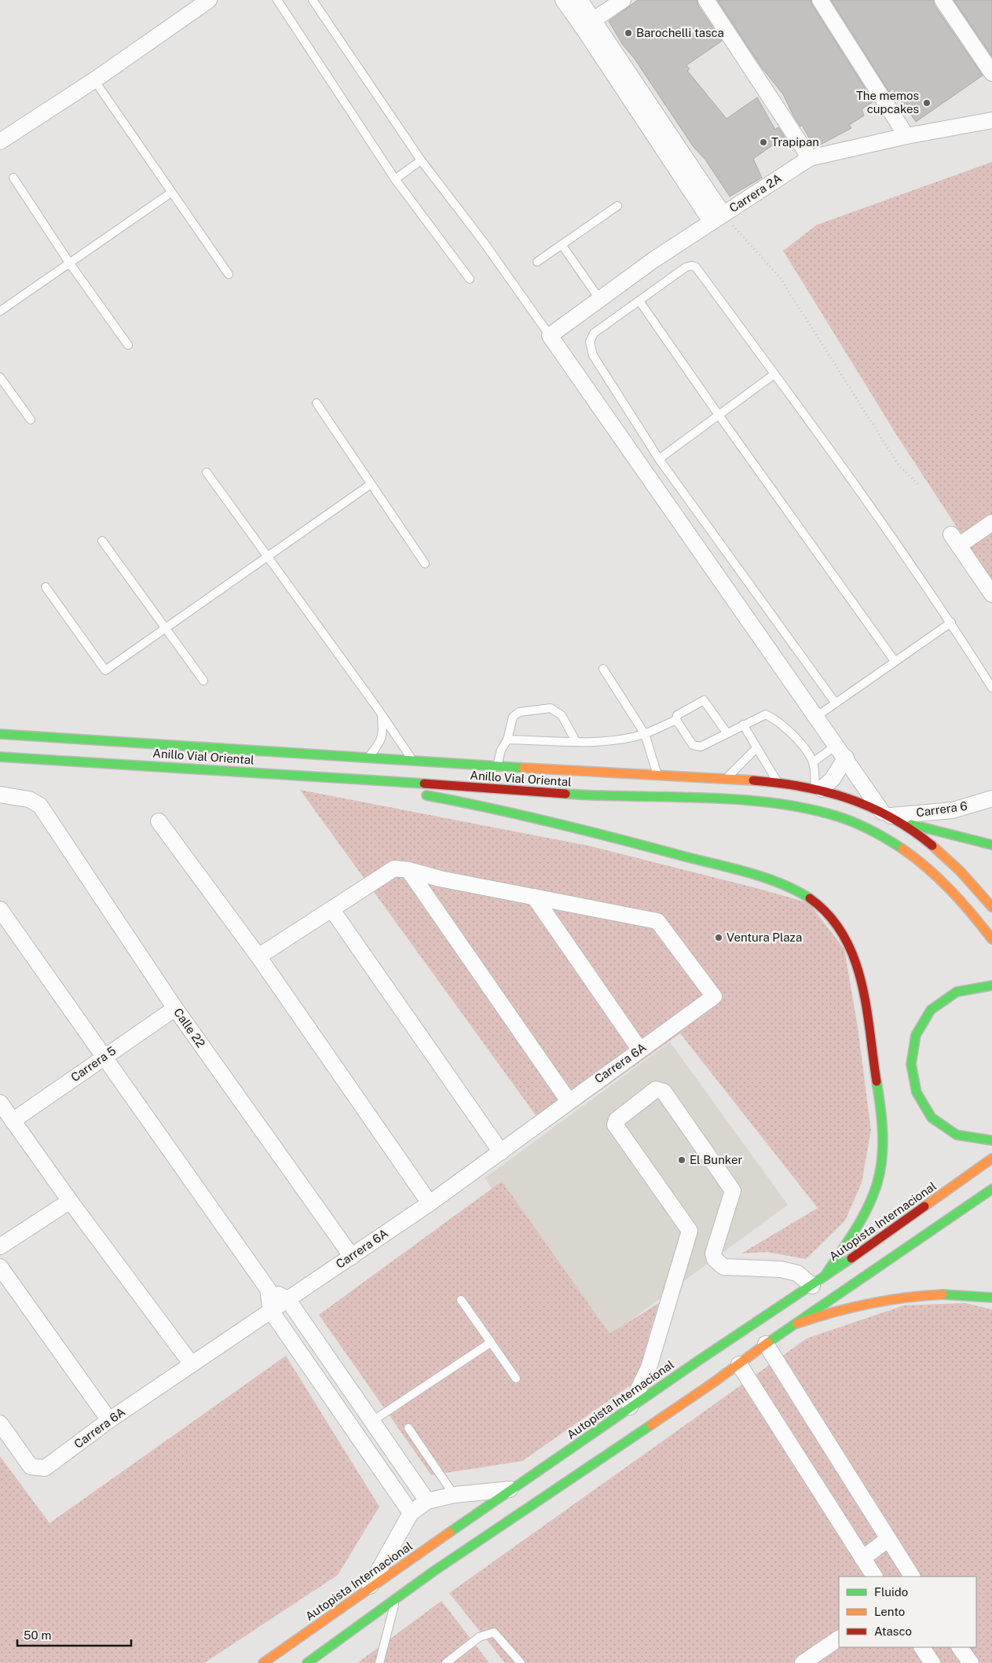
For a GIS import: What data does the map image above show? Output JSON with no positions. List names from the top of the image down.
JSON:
{
  "streets": {
    "main road": ["Anillo Vial Oriental", "Autopista Internacional"],
    "street": [
      "Carrera 2A",
      "Carrera 6",
      "Calle 22",
      "Carrera 6A",
      "Carrera 5"
    ]
  },
  "crossings": [
    ["Anillo Vial Oriental", "Carrera 6"],
    ["Calle 22", "Carrera 6A"],
    ["Calle 22", "Carrera 5"]
  ],
  "places": [
    "Barochelli tasca",
    "The memos cupcakes",
    "Trapipan",
    "Ventura Plaza",
    "El Bunker"
  ],
  "legend": ["Fluido", "Lento", "Atasco"],
  "scale_bar": "50 m"
}
